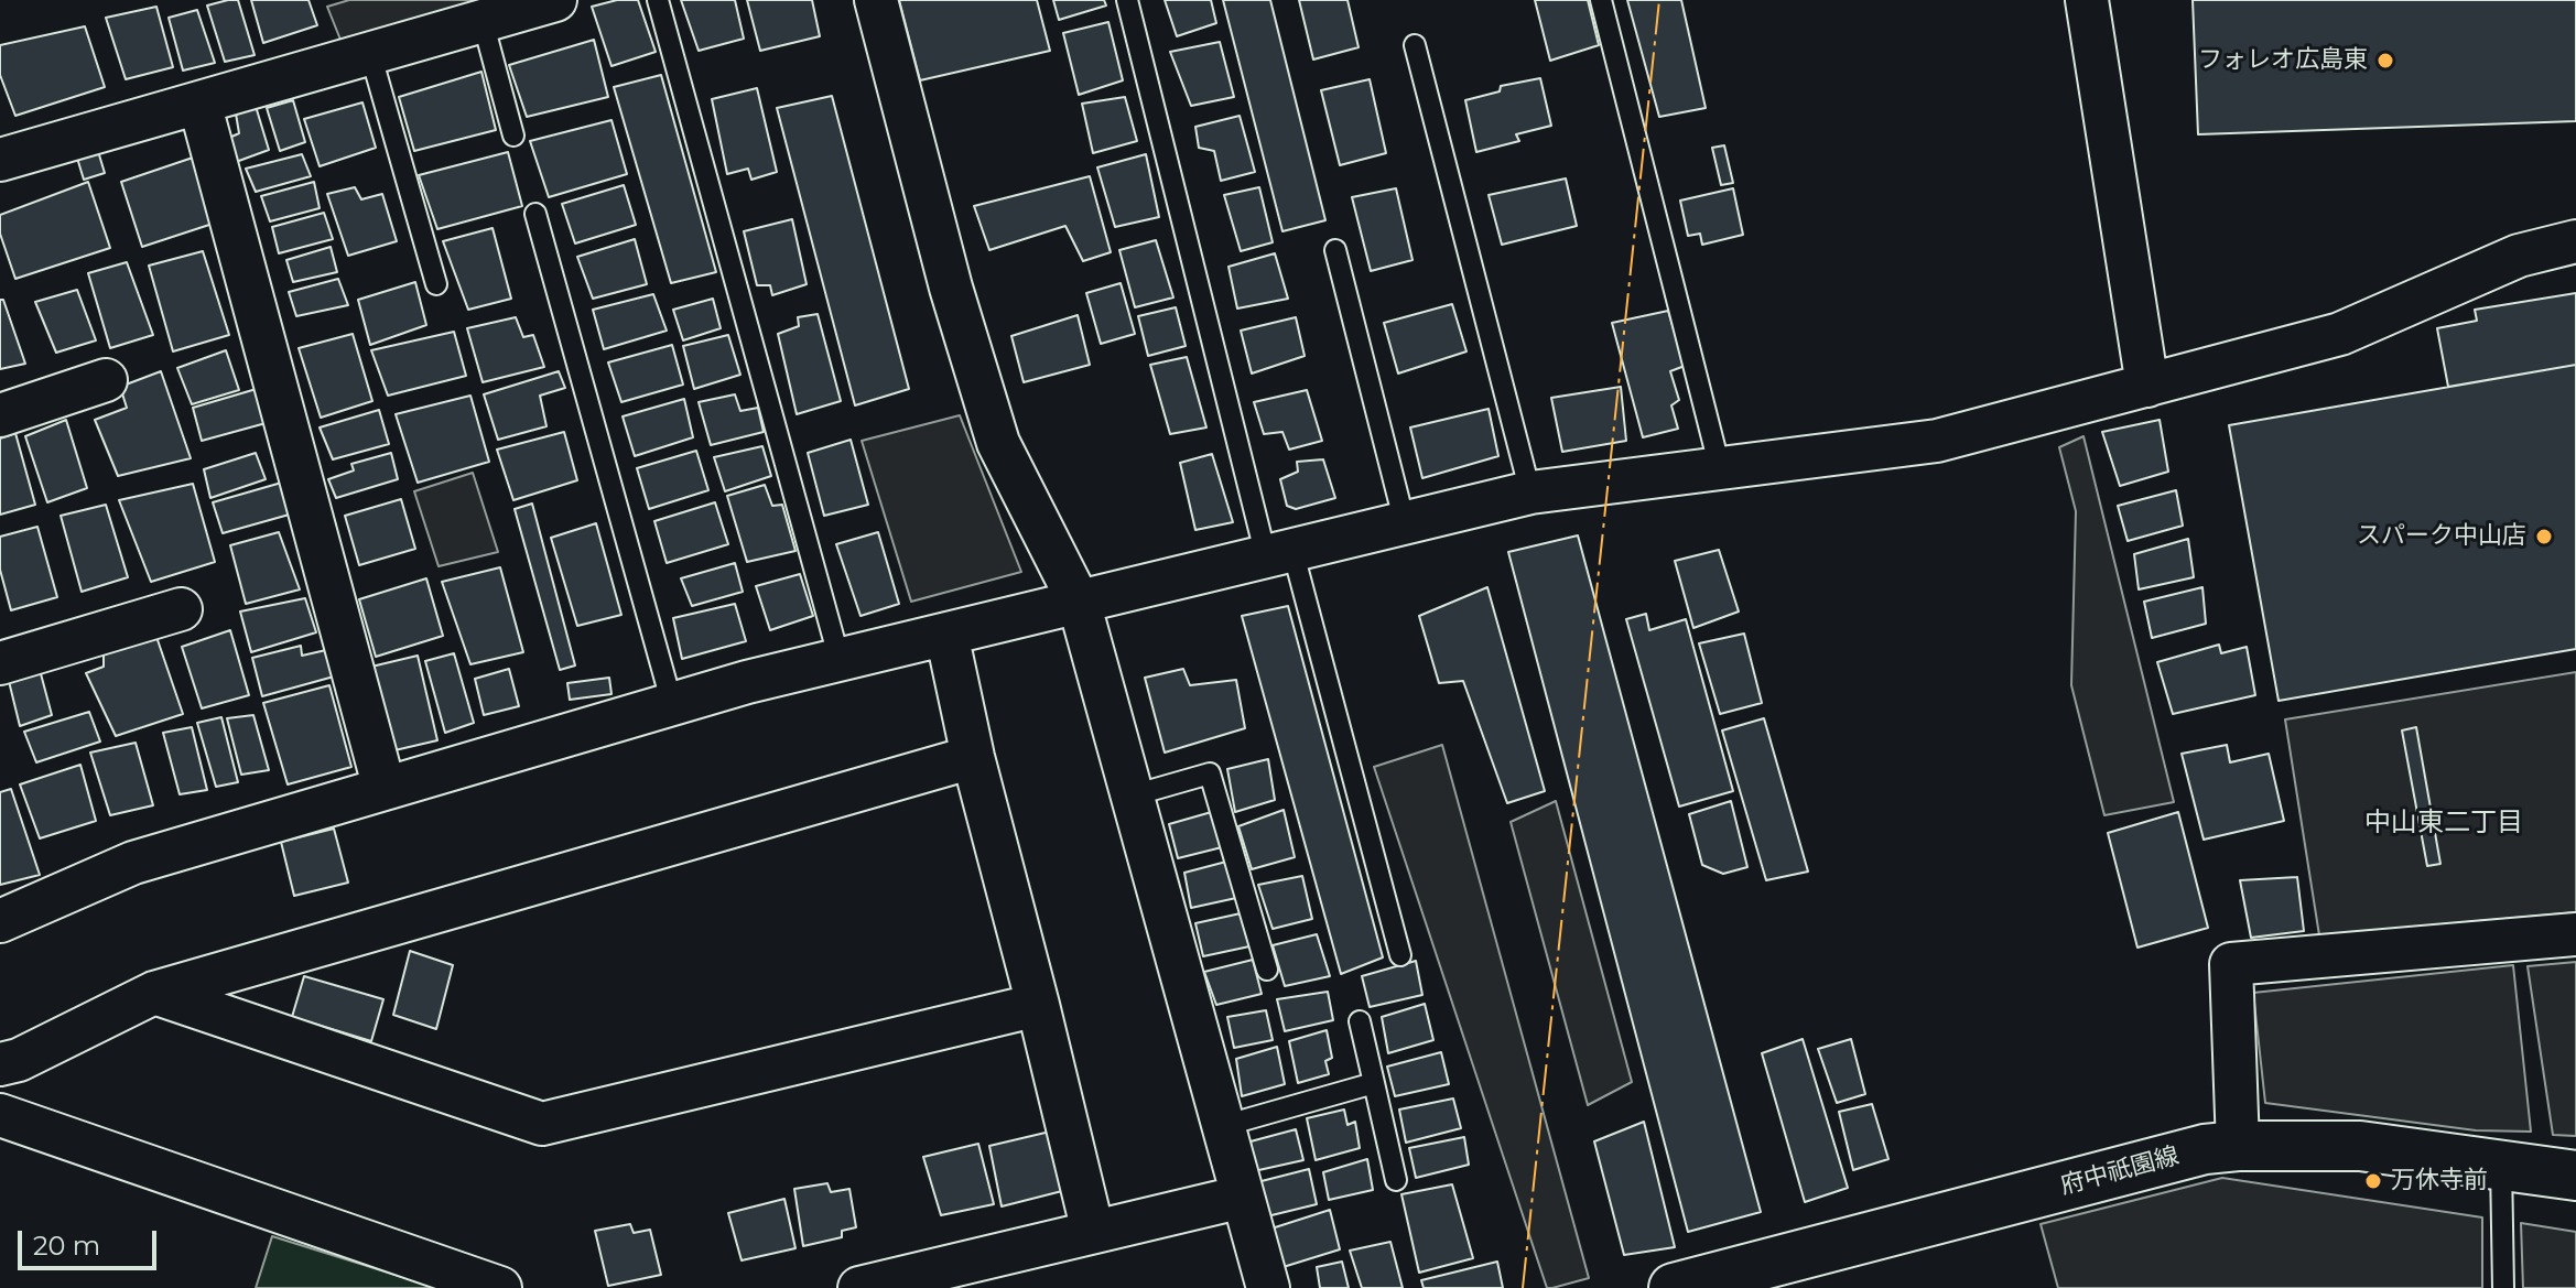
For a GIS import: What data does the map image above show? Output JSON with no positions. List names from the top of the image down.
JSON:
{
  "streets": {
    "main road": ["府中祇園線"]
  },
  "districts": ["中山東二丁目"],
  "places": ["フォレオ広島東", "スパーク中山店", "万休寺前"],
  "scale_bar": "20 m"
}
